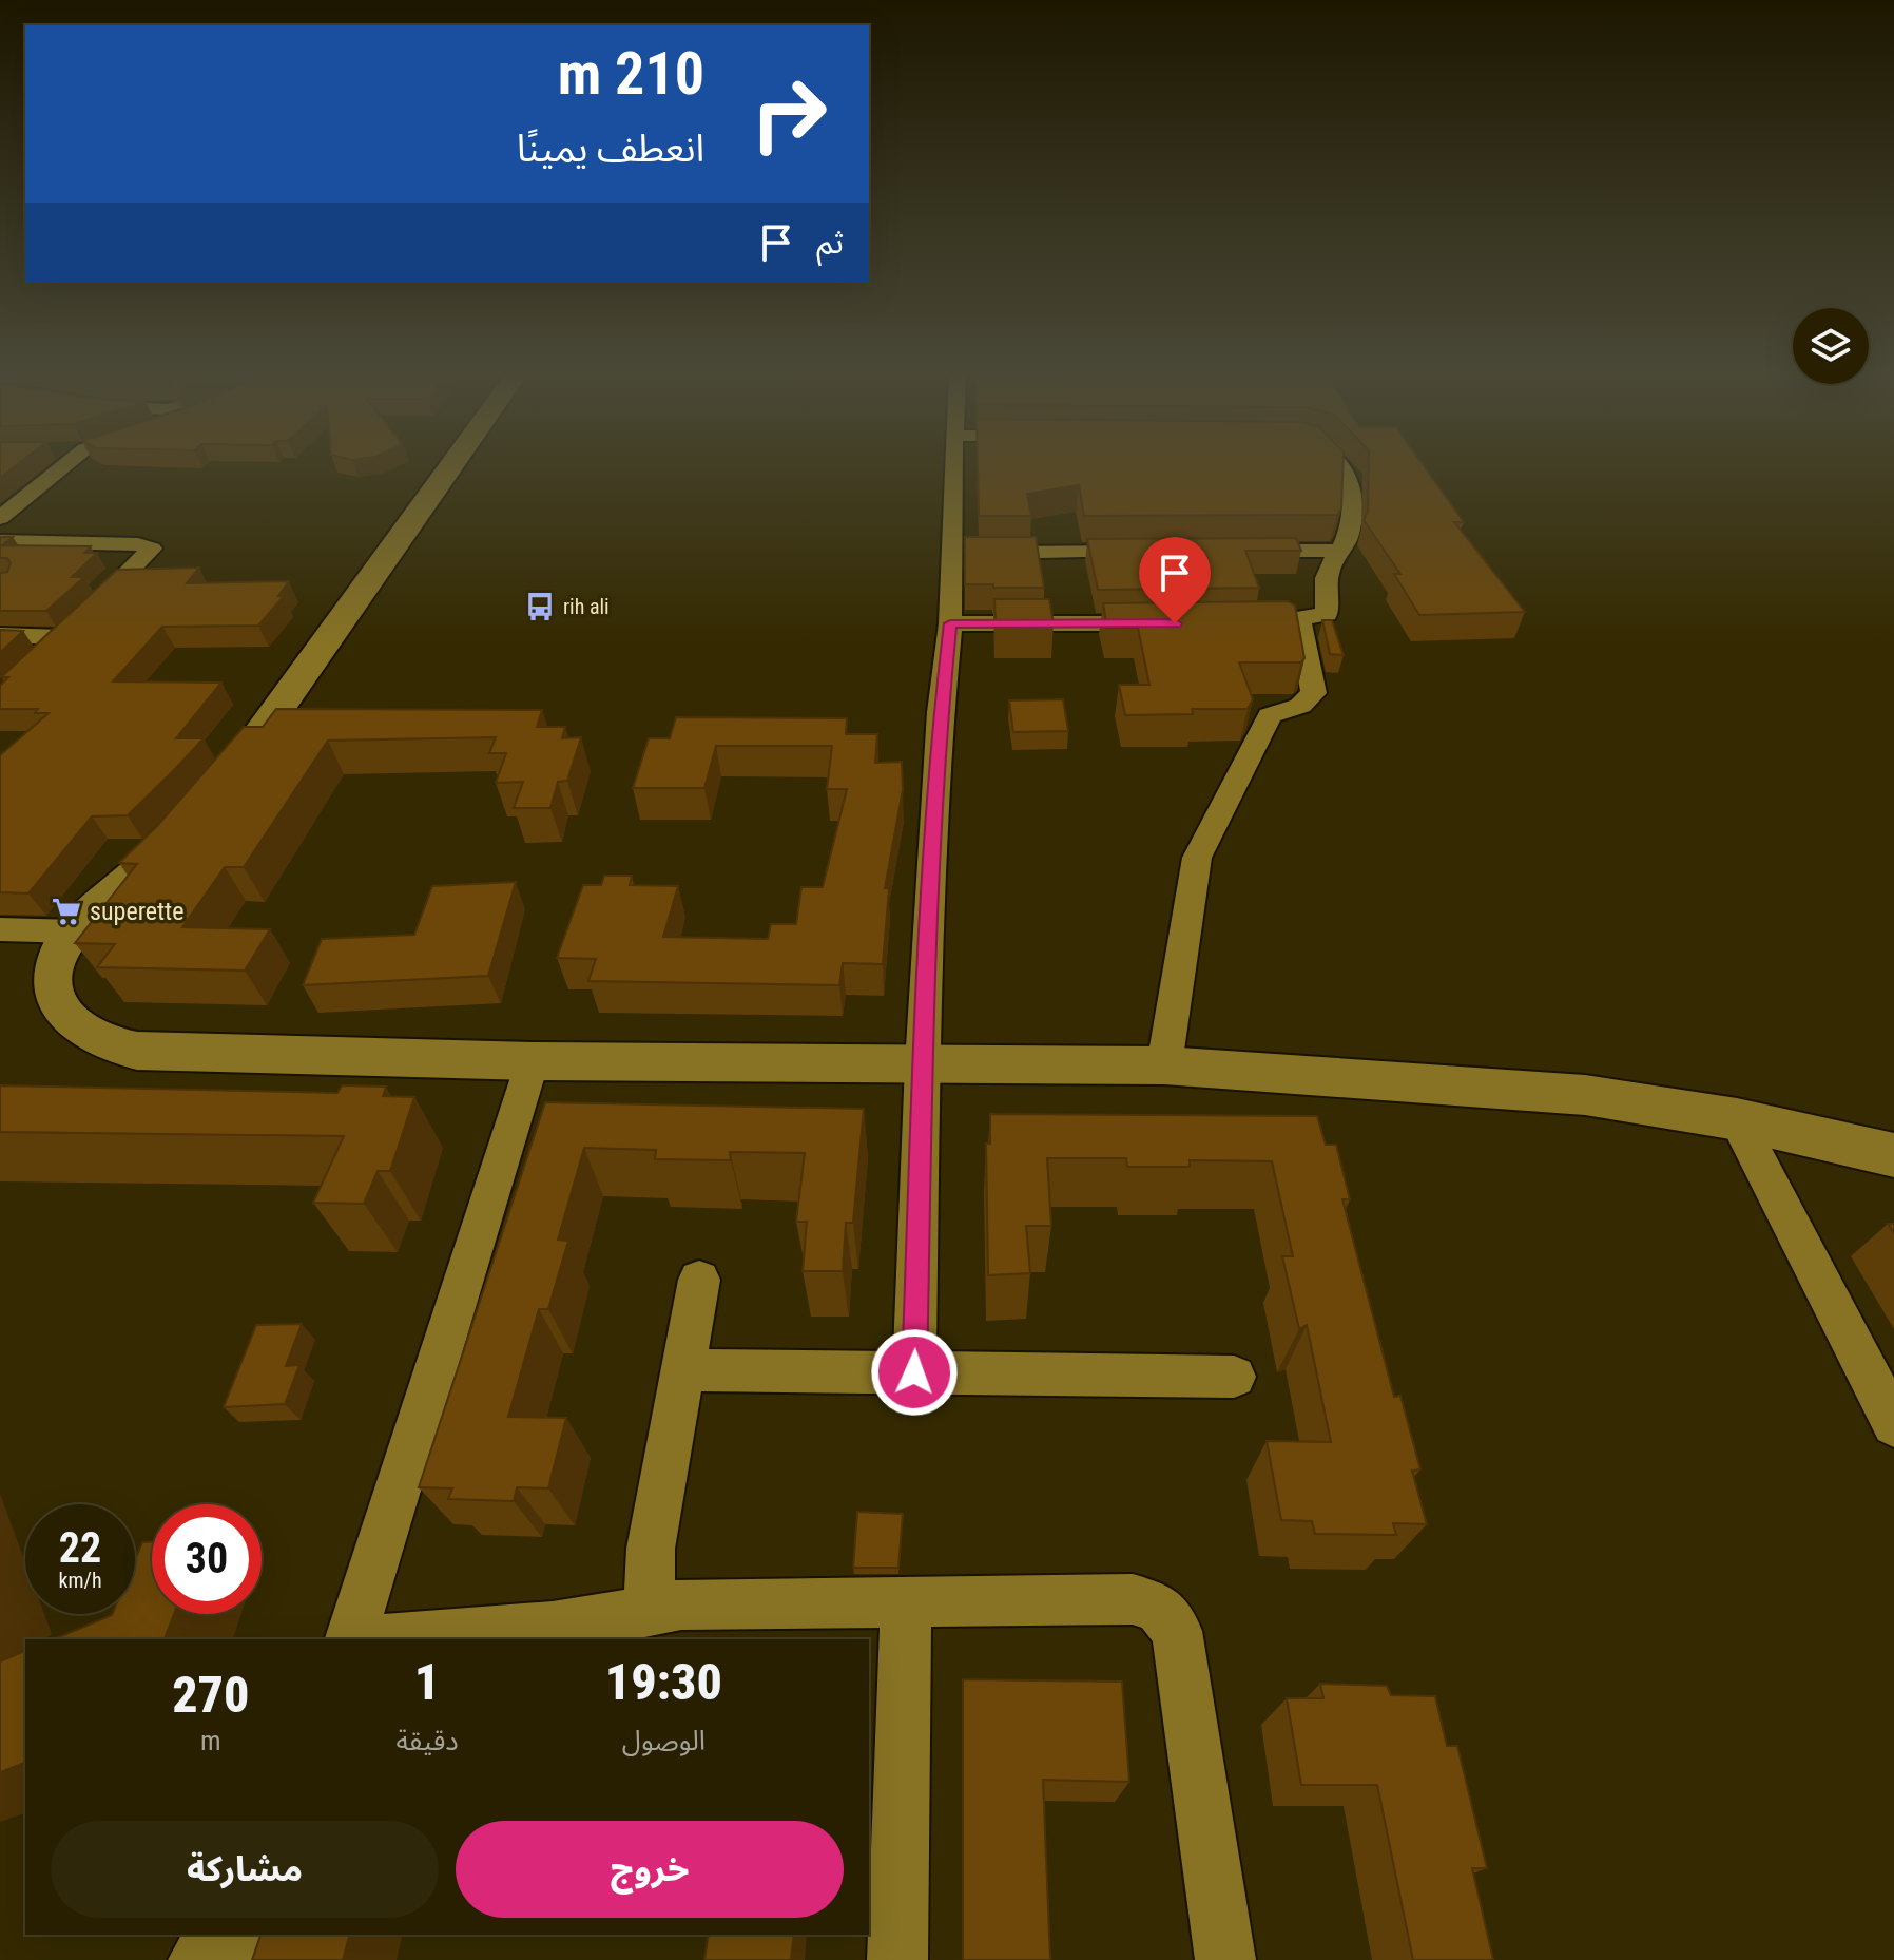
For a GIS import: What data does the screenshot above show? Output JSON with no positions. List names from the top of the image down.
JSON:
{
  "places": {
    "bus stop": ["rih ali"],
    "supermarket": ["superette"]
  },
  "page": {
    "turn": ["210 m", "انعطف يمينًا"],
    "then": "ثم",
    "speed": "22 km/h",
    "limit": "30",
    "eta": [
      "19:30",
      "الوصول",
      "1",
      "دقيقة",
      "270",
      "m"
    ],
    "buttons": ["خروج", "مشاركة"]
  }
}
